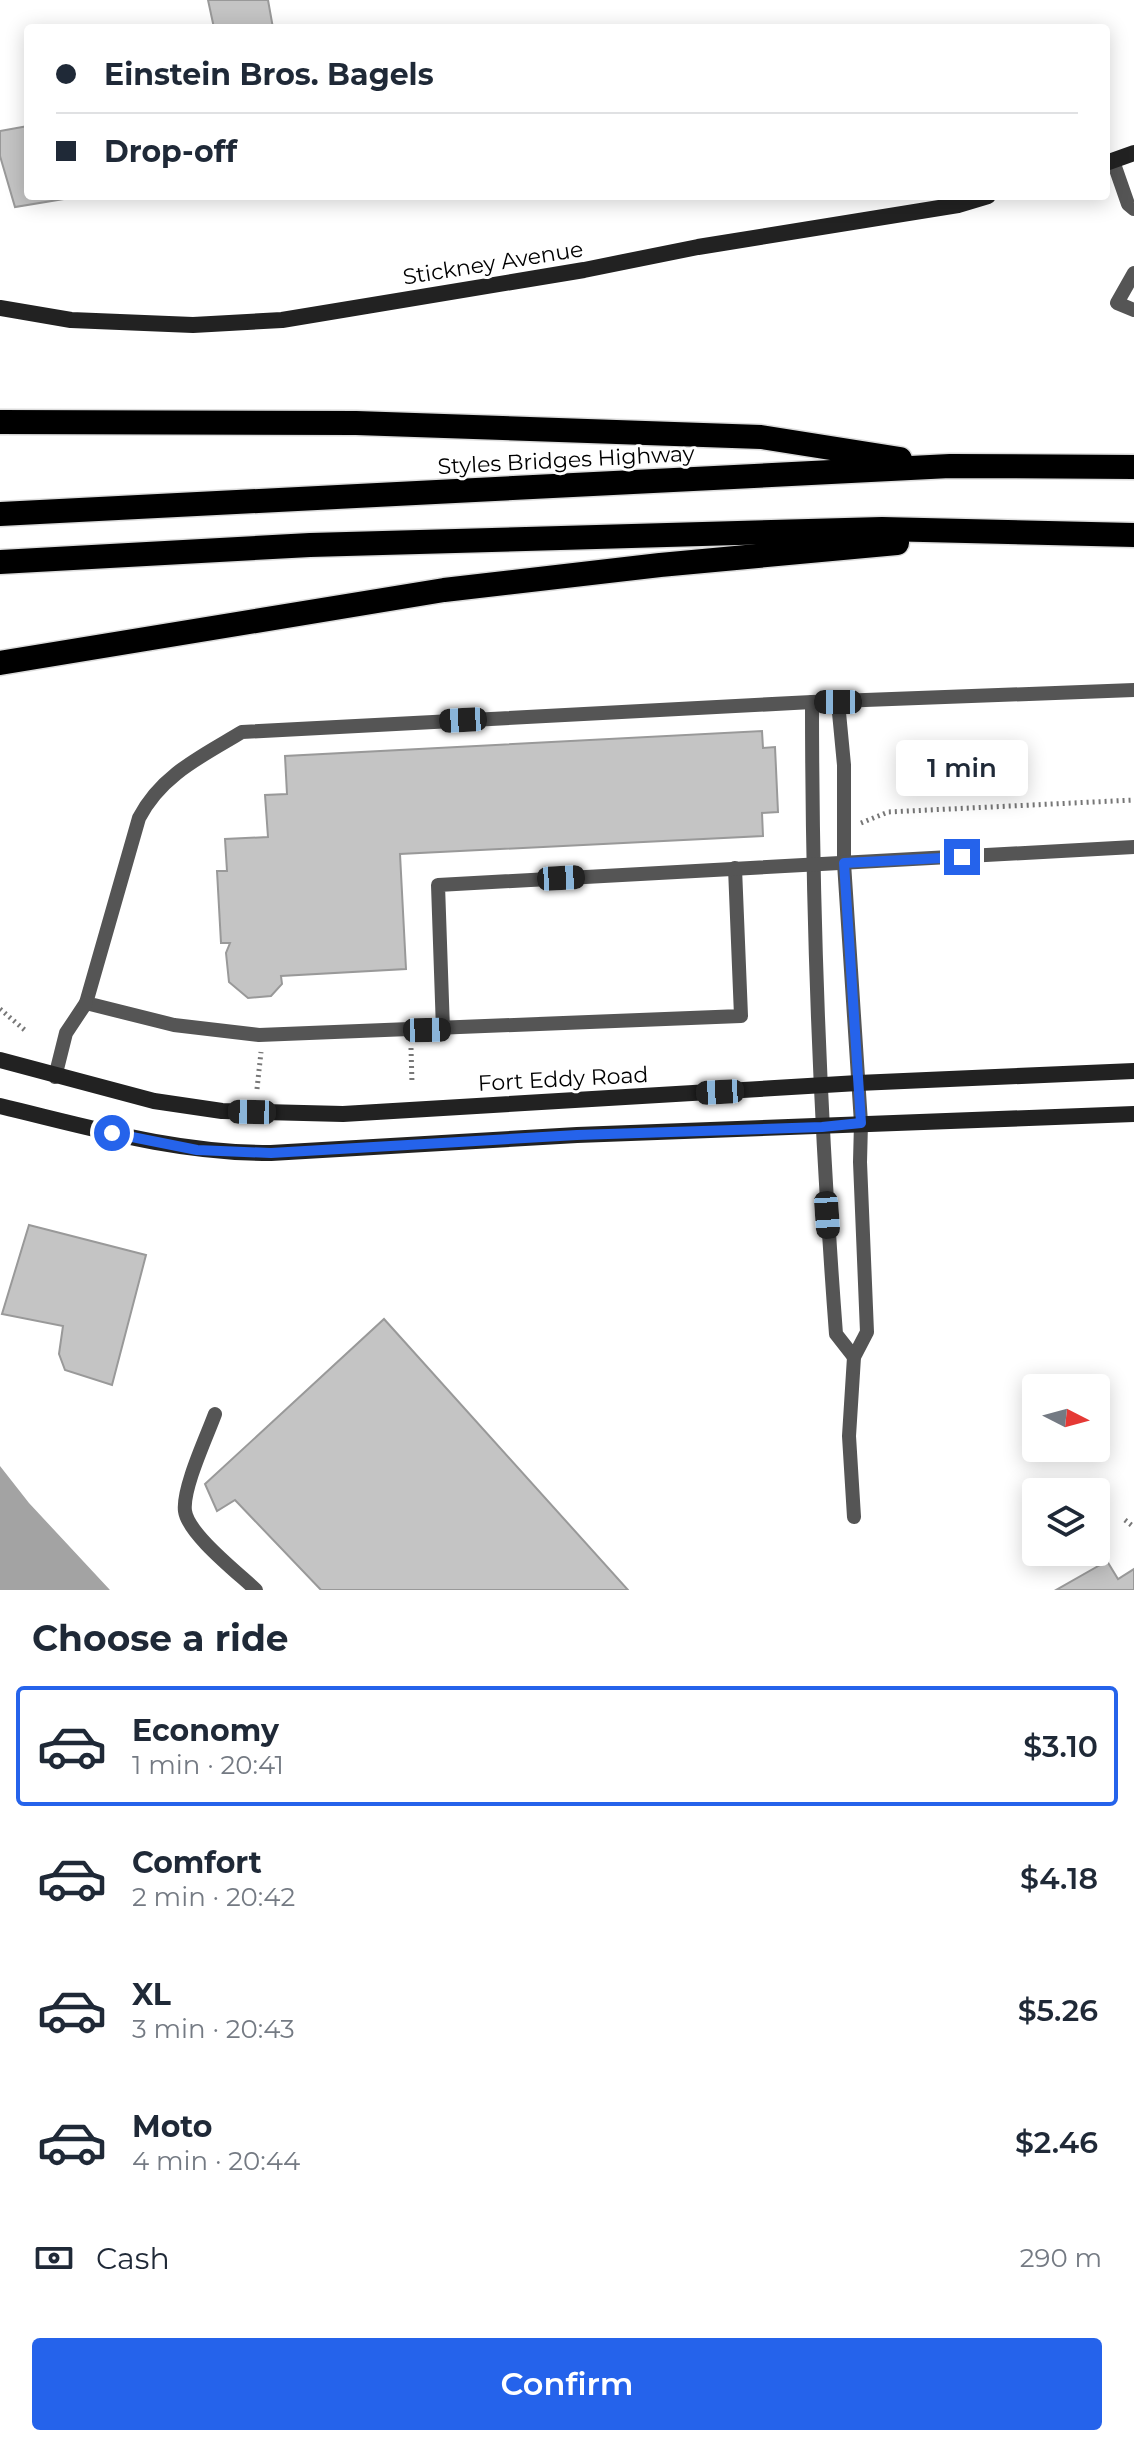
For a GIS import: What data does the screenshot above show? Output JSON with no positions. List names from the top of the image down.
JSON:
{
  "streets": {
    "highway": ["Styles Bridges Highway"],
    "street": ["Stickney Avenue", "Fort Eddy Road"]
  },
  "north": "right",
  "page": {
    "banner": ["Einstein Bros. Bagels", "Drop-off"],
    "bubble": "1 min",
    "heading": "Choose a ride",
    "list": [
      {
        "name": "Economy",
        "note": "1 min · 20:41",
        "value": "$3.10"
      },
      {
        "name": "Comfort",
        "note": "2 min · 20:42",
        "value": "$4.18"
      },
      {
        "name": "XL",
        "note": "3 min · 20:43",
        "value": "$5.26"
      },
      {
        "name": "Moto",
        "note": "4 min · 20:44",
        "value": "$2.46"
      }
    ],
    "pay": ["Cash", "290 m"],
    "buttons": "Confirm"
  }
}
